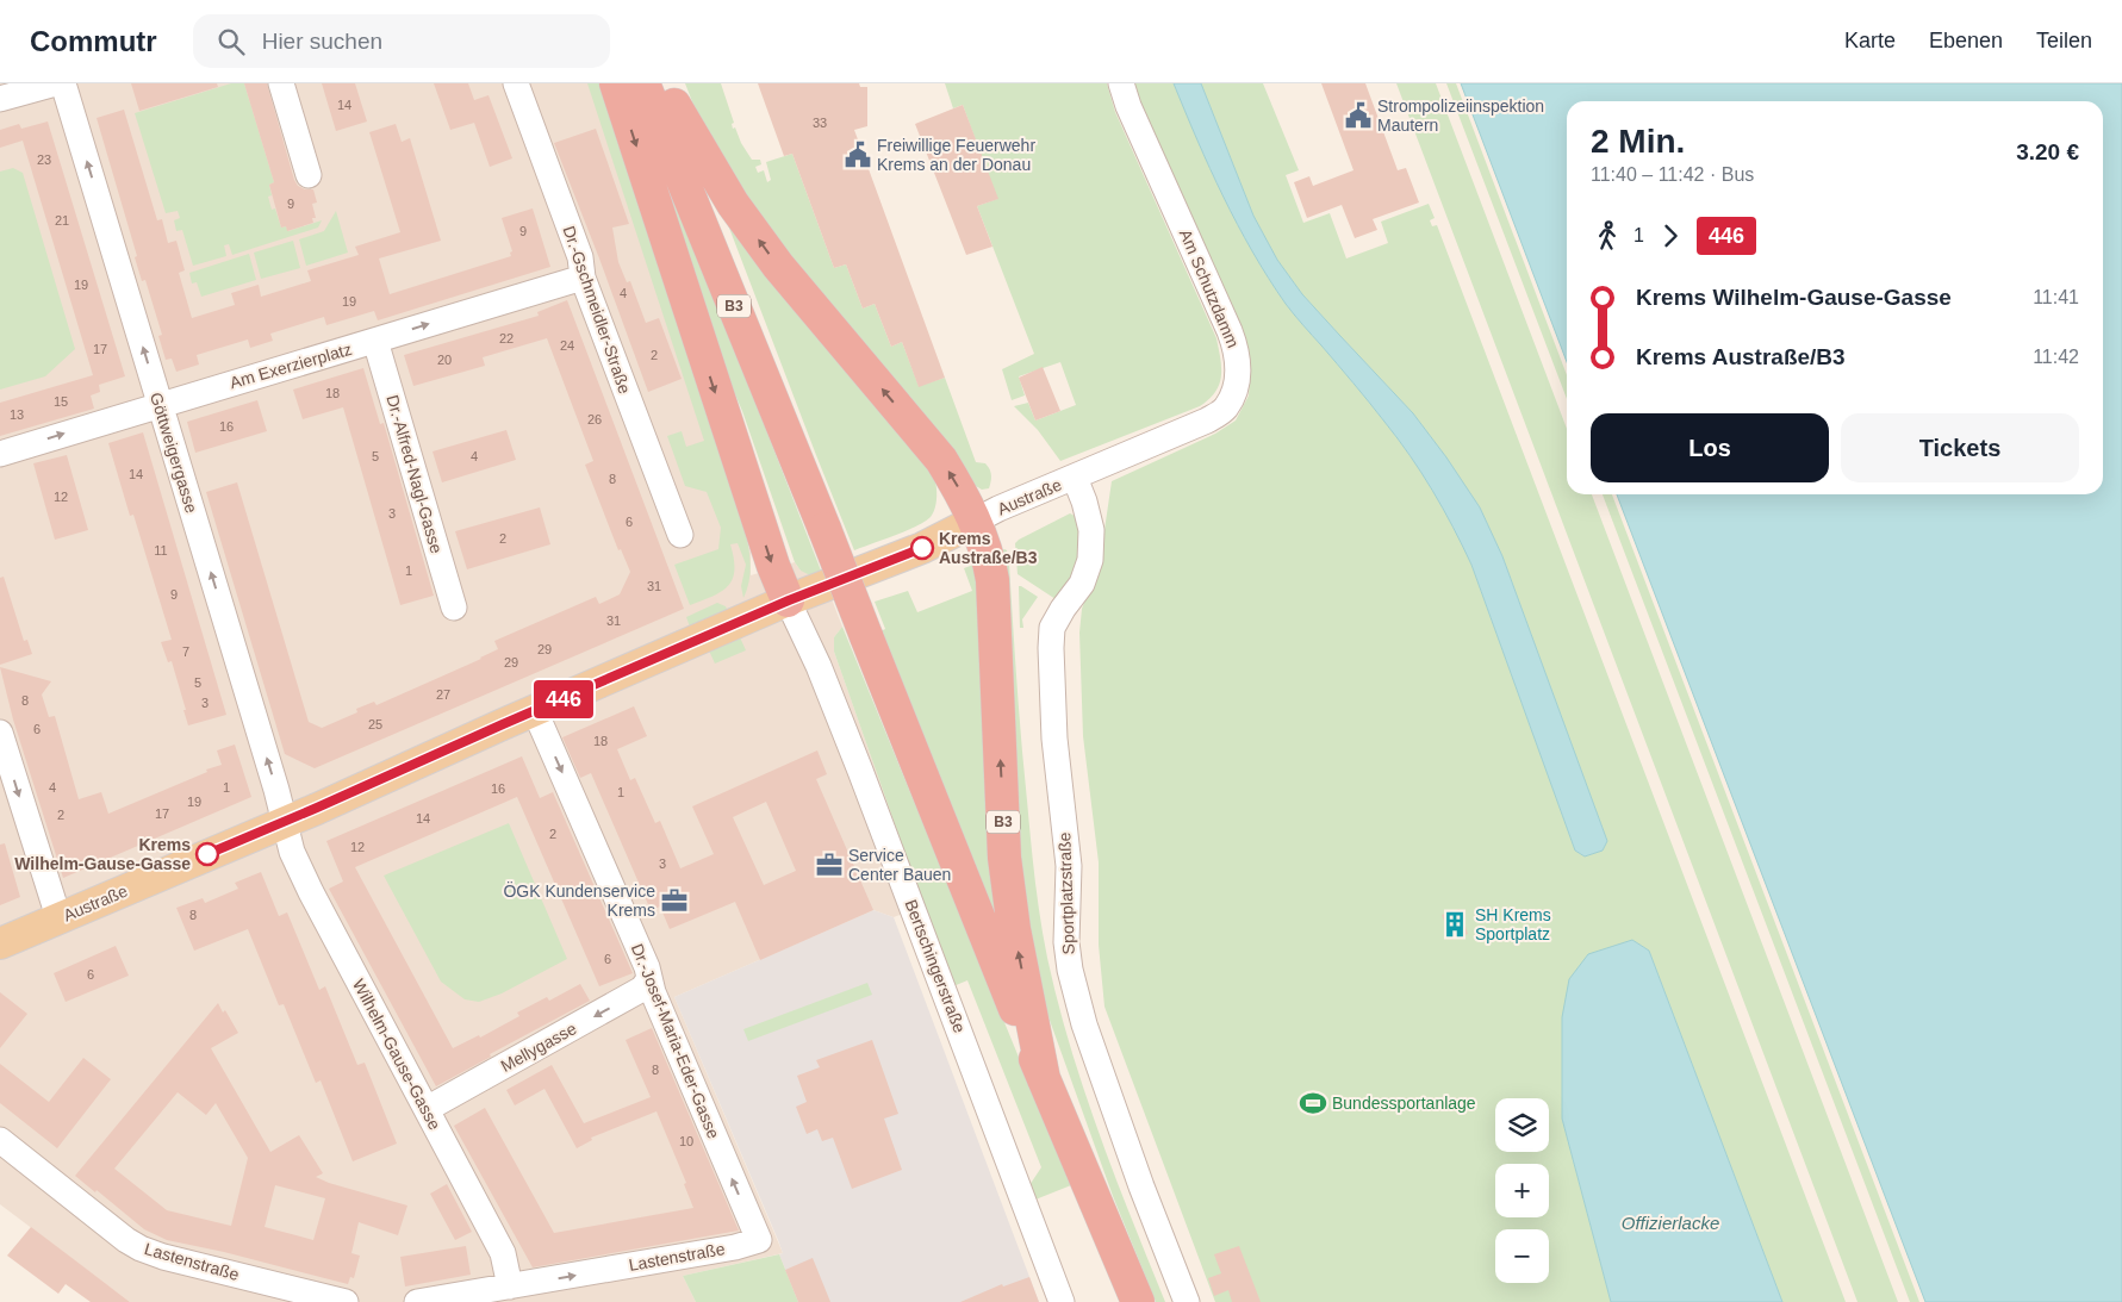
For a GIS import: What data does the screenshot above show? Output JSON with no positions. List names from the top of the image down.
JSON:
{
  "streets": {
    "highway": ["B3"],
    "main road": ["Austraße"],
    "street": [
      "Am Schutzdamm",
      "Dr.-Gschmeidler-Straße",
      "Am Exerzierplatz",
      "Göttweigergasse",
      "Dr.-Alfred-Nagl-Gasse",
      "Sportplatzstraße",
      "Bertschingerstraße",
      "Dr.-Josef-Maria-Eder-Gasse",
      "Mellygasse",
      "Wilhelm-Gause-Gasse",
      "Lastenstraße"
    ]
  },
  "crossings": [
    ["Am Schutzdamm", "Austraße"],
    ["Am Schutzdamm", "Sportplatzstraße"],
    ["B3", "Austraße"],
    ["Dr.-Gschmeidler-Straße", "Am Exerzierplatz"],
    ["Am Exerzierplatz", "Göttweigergasse"],
    ["Am Exerzierplatz", "Dr.-Alfred-Nagl-Gasse"],
    ["Göttweigergasse", "Austraße"],
    ["Göttweigergasse", "Wilhelm-Gause-Gasse"],
    ["Austraße", "Sportplatzstraße"],
    ["Austraße", "Bertschingerstraße"],
    ["Austraße", "Dr.-Josef-Maria-Eder-Gasse"],
    ["Austraße", "Wilhelm-Gause-Gasse"],
    ["Dr.-Josef-Maria-Eder-Gasse", "Mellygasse"],
    ["Dr.-Josef-Maria-Eder-Gasse", "Lastenstraße"],
    ["Mellygasse", "Wilhelm-Gause-Gasse"],
    ["Wilhelm-Gause-Gasse", "Lastenstraße"]
  ],
  "one_way": ["Am Exerzierplatz", "Göttweigergasse", "Mellygasse"],
  "water": ["Offizierlacke"],
  "places": {
    "public building": ["Strompolizeiinspektion Mautern", "Freiwillige Feuerwehr Krems an der Donau"],
    "other": ["Krems Austraße/B3", "Krems Wilhelm-Gause-Gasse"],
    "office": ["Service Center Bauen", "ÖGK Kundenservice Krems"],
    "building": ["SH Krems Sportplatz"],
    "sports": ["Bundessportanlage"]
  },
  "lines": ["bus line 446"],
  "house_numbers": [
    "14",
    "33",
    "23",
    "9",
    "21",
    "9",
    "19",
    "4",
    "19",
    "22",
    "24",
    "17",
    "2",
    "20",
    "18",
    "15",
    "13",
    "26",
    "16",
    "5",
    "4",
    "14",
    "8",
    "12",
    "3",
    "6",
    "2",
    "11",
    "1",
    "31",
    "9",
    "31",
    "29",
    "7",
    "29",
    "5",
    "27",
    "8",
    "3",
    "25",
    "6",
    "18",
    "4",
    "1",
    "16",
    "1",
    "19",
    "17",
    "2",
    "14",
    "2",
    "12",
    "3",
    "8",
    "6",
    "6",
    "8",
    "10"
  ],
  "page": {
    "header": "Commutr",
    "search": "Hier suchen",
    "nav": ["Karte", "Ebenen", "Teilen"],
    "on_map": "446",
    "heading": ["2 Min.", "11:40 – 11:42 · Bus", "3.20 €"],
    "legs": ["1", "446"],
    "list": [
      {
        "name": "Krems Wilhelm-Gause-Gasse",
        "value": "11:41"
      },
      {
        "name": "Krems Austraße/B3",
        "value": "11:42"
      }
    ],
    "buttons": ["Los", "Tickets"],
    "map_buttons": ["+", "−"]
  }
}
